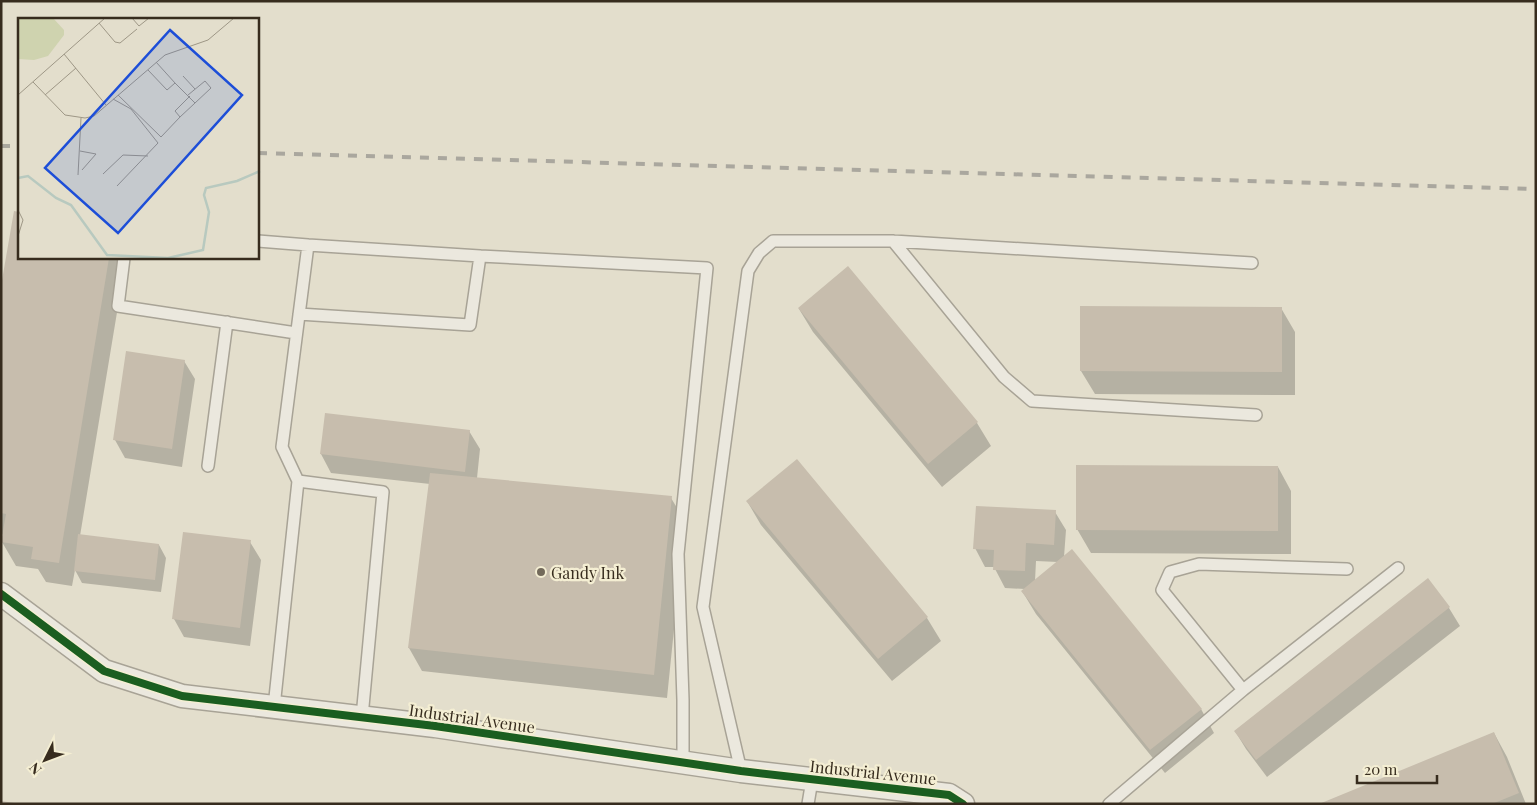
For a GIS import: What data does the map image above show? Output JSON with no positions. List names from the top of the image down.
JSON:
{
  "streets": {
    "street": ["Industrial Avenue"]
  },
  "places": ["Gandy Ink"],
  "scale_bar": "20 m",
  "north": "bottom left"
}
